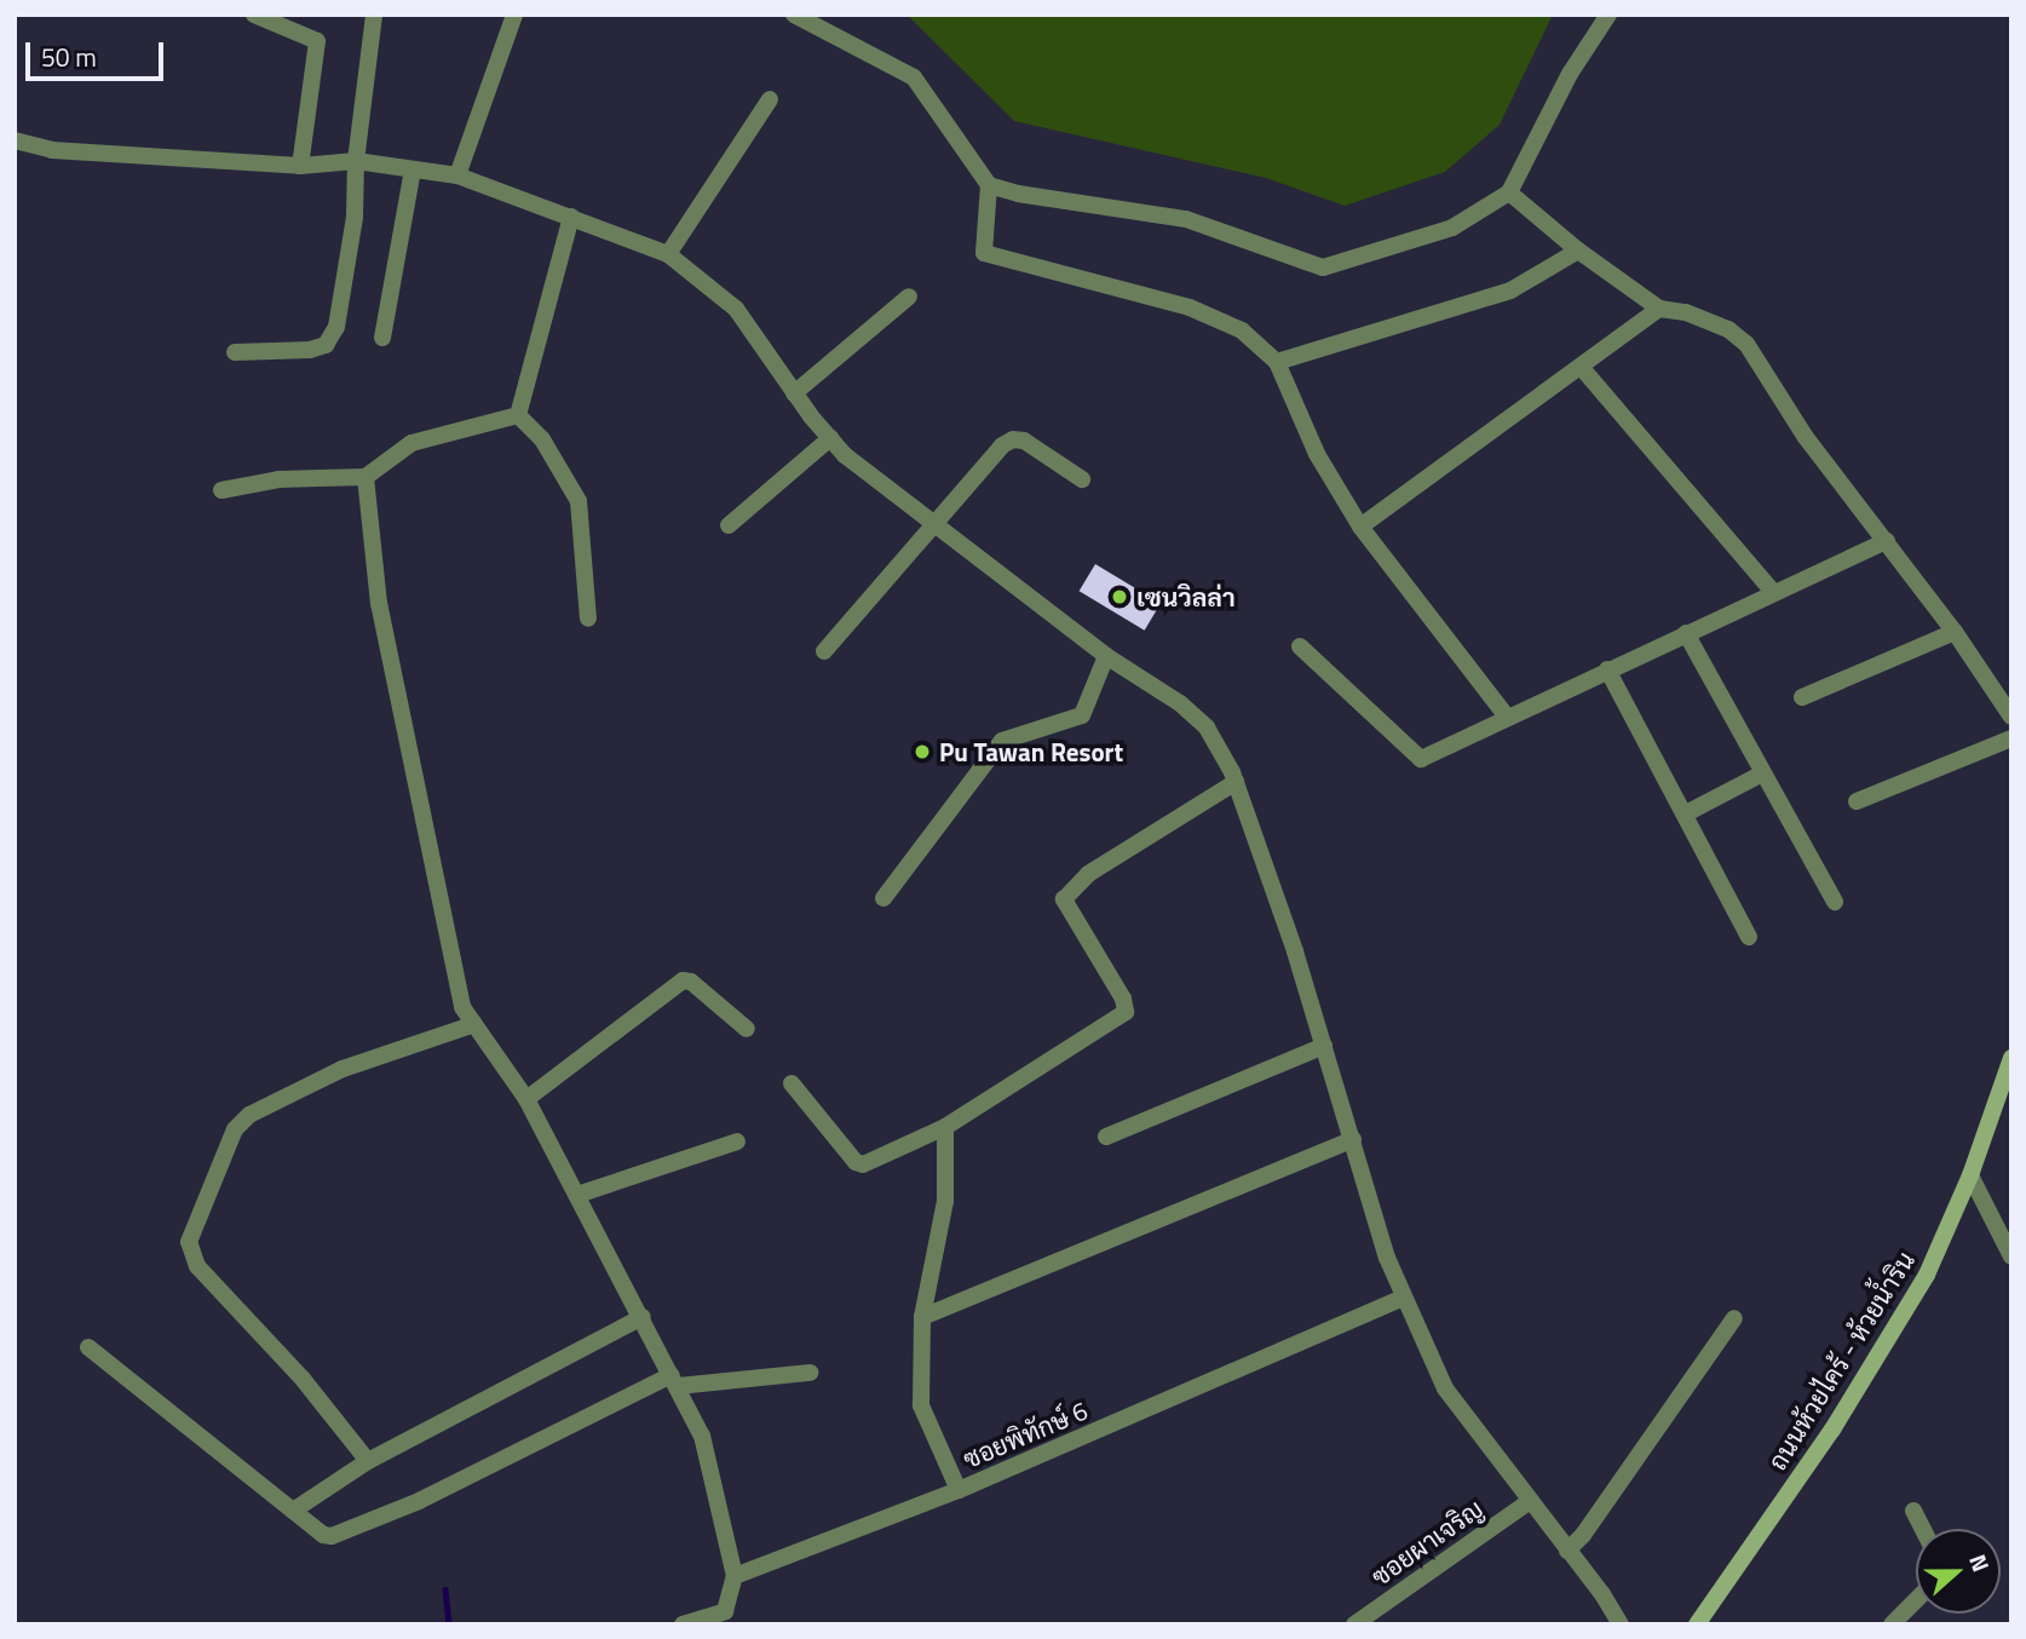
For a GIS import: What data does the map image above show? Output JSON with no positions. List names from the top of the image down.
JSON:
{
  "streets": {
    "main road": ["ถนนห้วยไคร้ - ห้วยน้ำริน"],
    "street": ["ซอยพิทักษ์ 6", "ซอยผาเจริญ"]
  },
  "places": ["เซนวิลล่า", "Pu Tawan Resort"],
  "scale_bar": "50 m",
  "north": "right"
}
